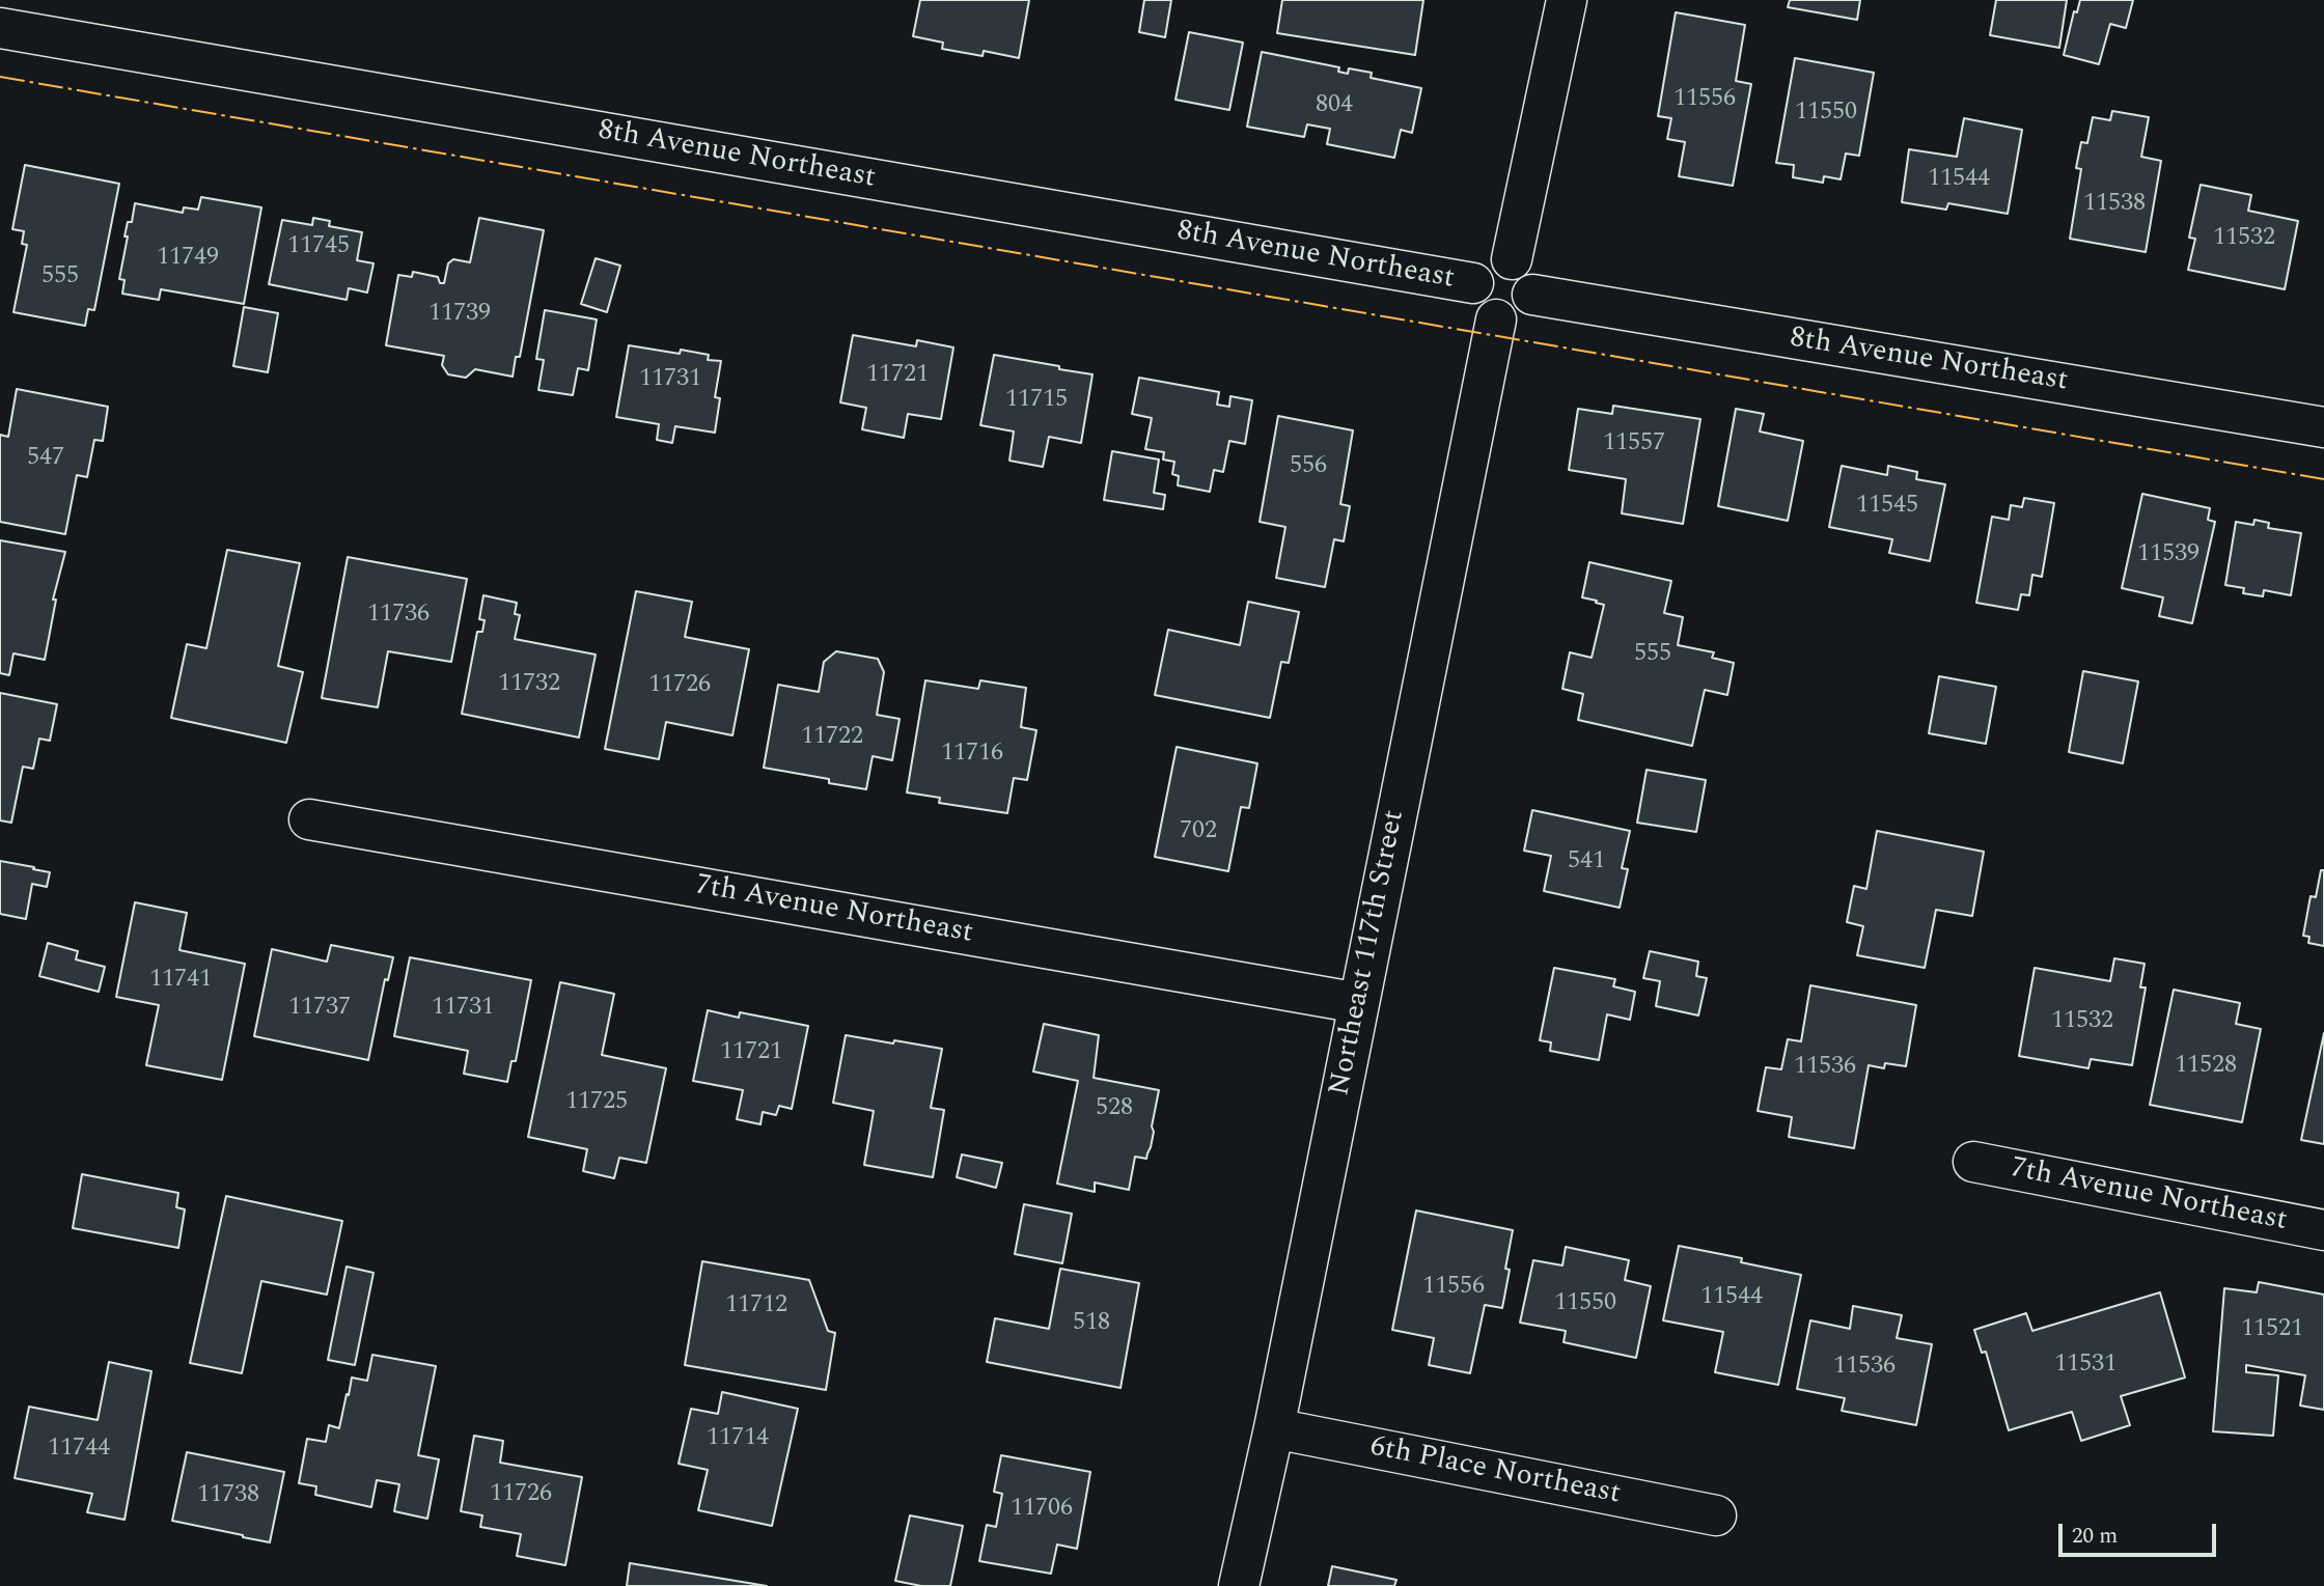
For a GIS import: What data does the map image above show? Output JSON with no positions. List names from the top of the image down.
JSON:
{
  "streets": {
    "street": [
      "8th Avenue Northeast",
      "7th Avenue Northeast",
      "Northeast 117th Street",
      "6th Place Northeast"
    ]
  },
  "crossings": [
    ["8th Avenue Northeast", "Northeast 117th Street"],
    ["7th Avenue Northeast", "Northeast 117th Street"],
    ["Northeast 117th Street", "6th Place Northeast"]
  ],
  "house_numbers": [
    "11556",
    "804",
    "11550",
    "11544",
    "11538",
    "11532",
    "11745",
    "11749",
    "555",
    "11739",
    "11721",
    "11731",
    "11715",
    "11557",
    "547",
    "556",
    "11545",
    "11539",
    "11736",
    "555",
    "11732",
    "11726",
    "11722",
    "11716",
    "702",
    "541",
    "11741",
    "11737",
    "11731",
    "11532",
    "11721",
    "11528",
    "11536",
    "11725",
    "528",
    "11556",
    "11544",
    "11550",
    "11712",
    "518",
    "11521",
    "11531",
    "11536",
    "11714",
    "11744",
    "11726",
    "11738",
    "11706"
  ],
  "scale_bar": "20 m"
}
